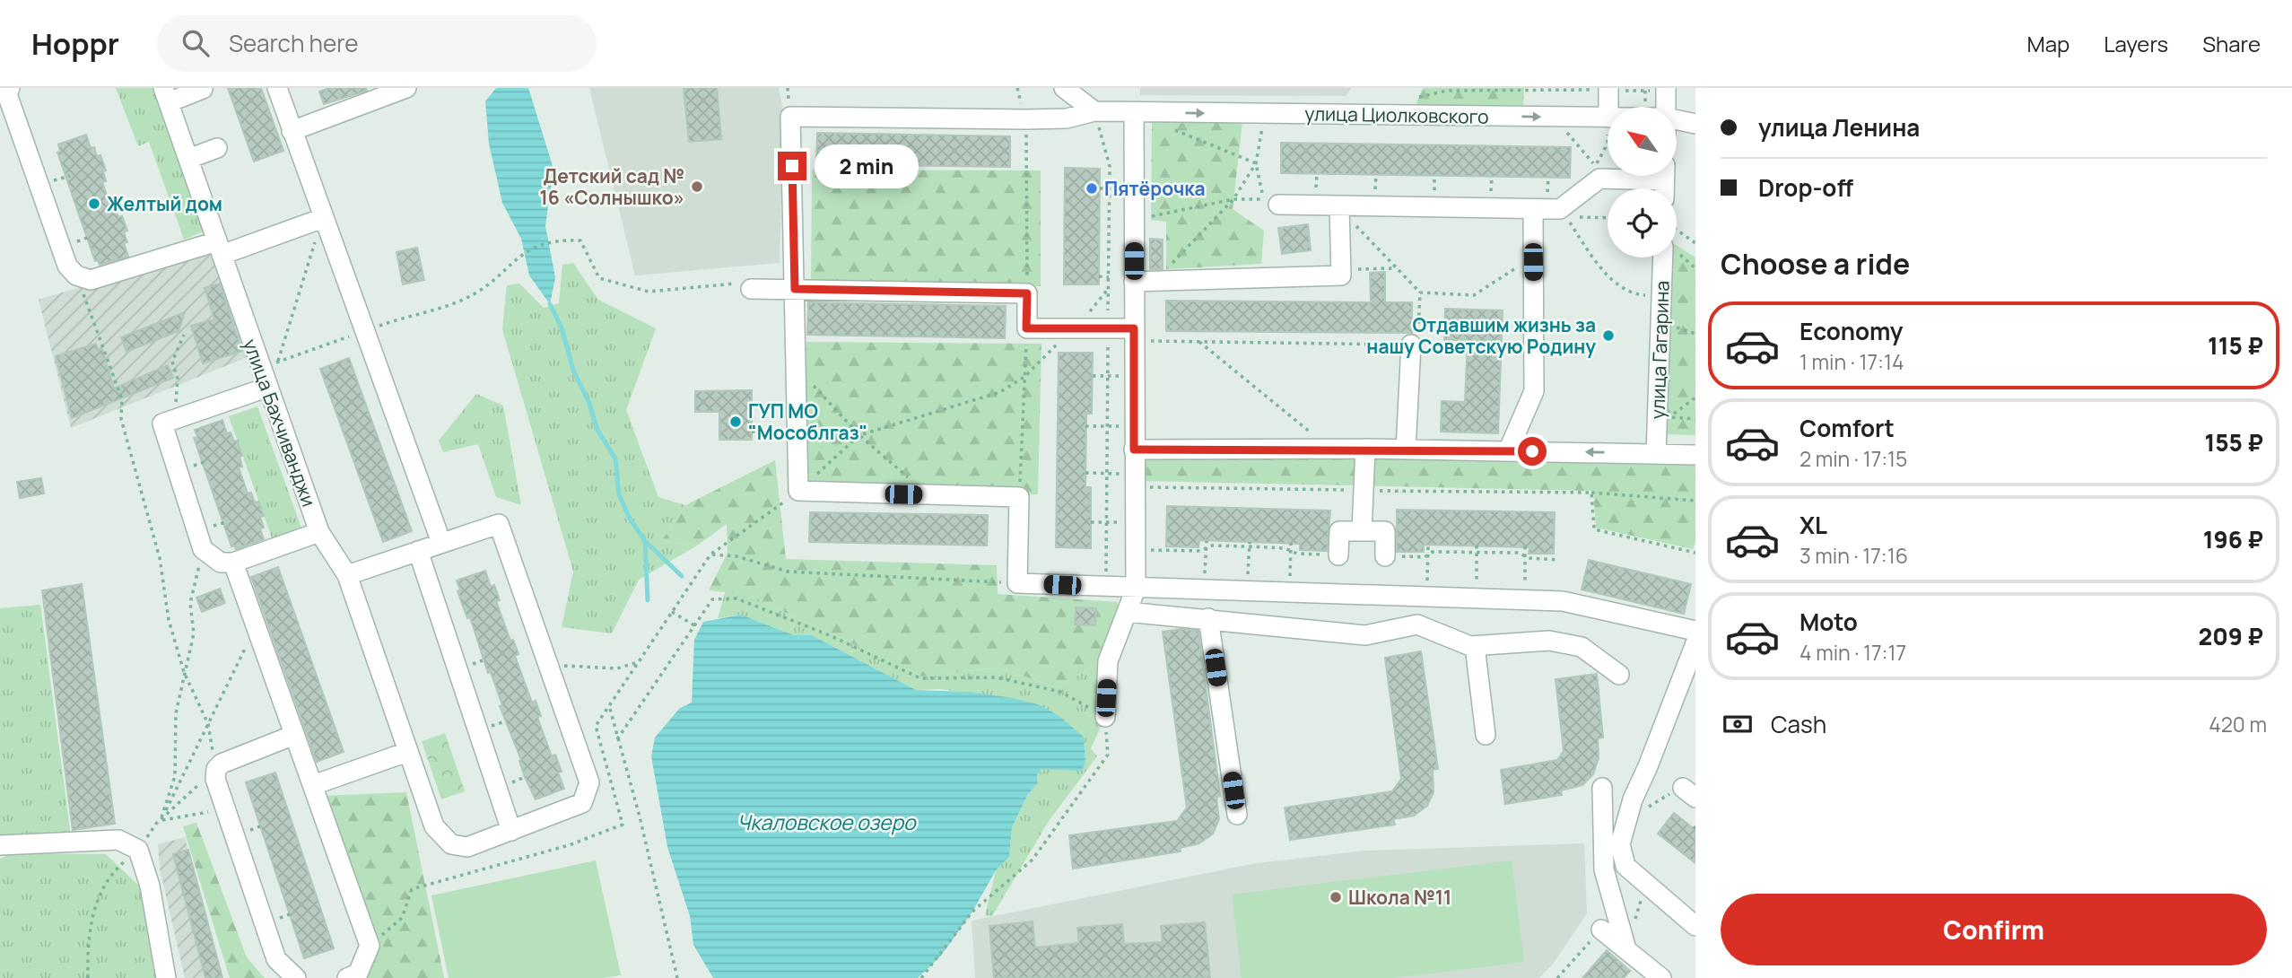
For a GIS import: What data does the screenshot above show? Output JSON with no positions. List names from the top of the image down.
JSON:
{
  "streets": {
    "street": ["улица Циолковского", "улица Гагарина", "улица Бахчиванджи"]
  },
  "water": ["Чкаловское озеро"],
  "places": [
    "Детский сад № 16 «Солнышко»",
    "Пятёрочка",
    "Желтый дом",
    "Отдавшим жизнь за нашу Советскую Родину",
    "ГУП МО \"Мособлгаз\"",
    "Школа №11"
  ],
  "north": "top left",
  "page": {
    "header": "Hoppr",
    "search": "Search here",
    "nav": ["Map", "Layers", "Share"],
    "banner": ["улица Ленина", "Drop-off"],
    "bubble": "2 min",
    "heading": "Choose a ride",
    "list": [
      {
        "name": "Economy",
        "note": "1 min · 17:14",
        "value": "115 ₽"
      },
      {
        "name": "Comfort",
        "note": "2 min · 17:15",
        "value": "155 ₽"
      },
      {
        "name": "XL",
        "note": "3 min · 17:16",
        "value": "196 ₽"
      },
      {
        "name": "Moto",
        "note": "4 min · 17:17",
        "value": "209 ₽"
      }
    ],
    "pay": ["Cash", "420 m"],
    "buttons": "Confirm"
  }
}
